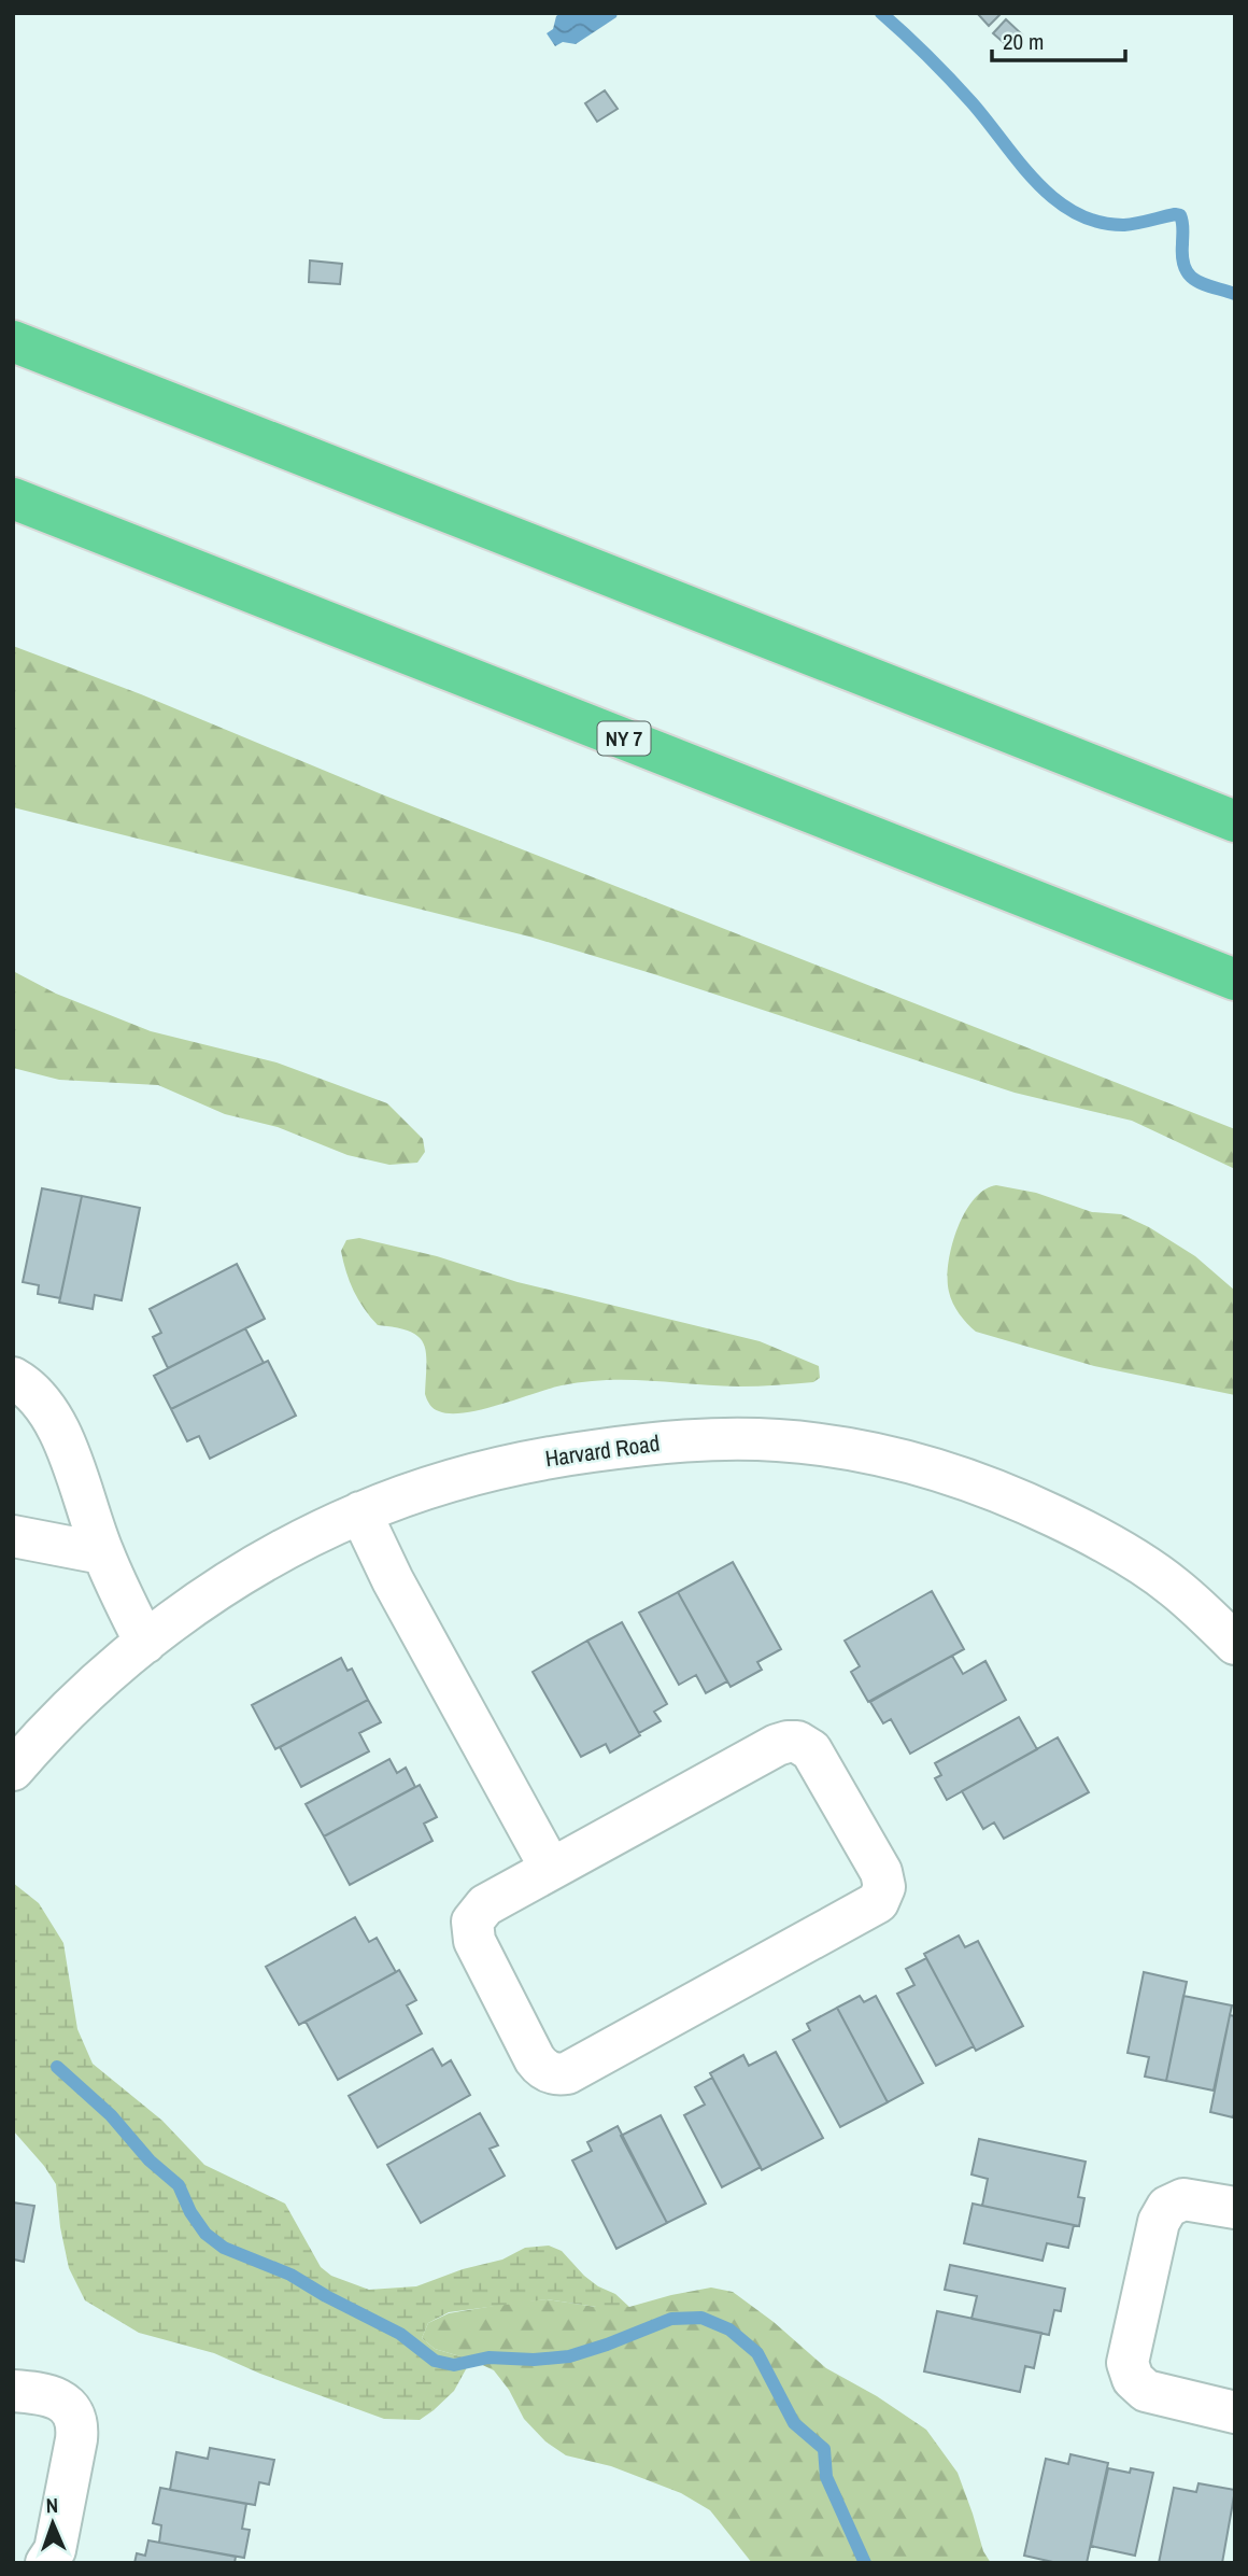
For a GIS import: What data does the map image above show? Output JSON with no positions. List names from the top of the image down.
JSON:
{
  "streets": {
    "highway": ["NY 7"],
    "street": ["Harvard Road"]
  },
  "scale_bar": "20 m",
  "north": "top"
}
